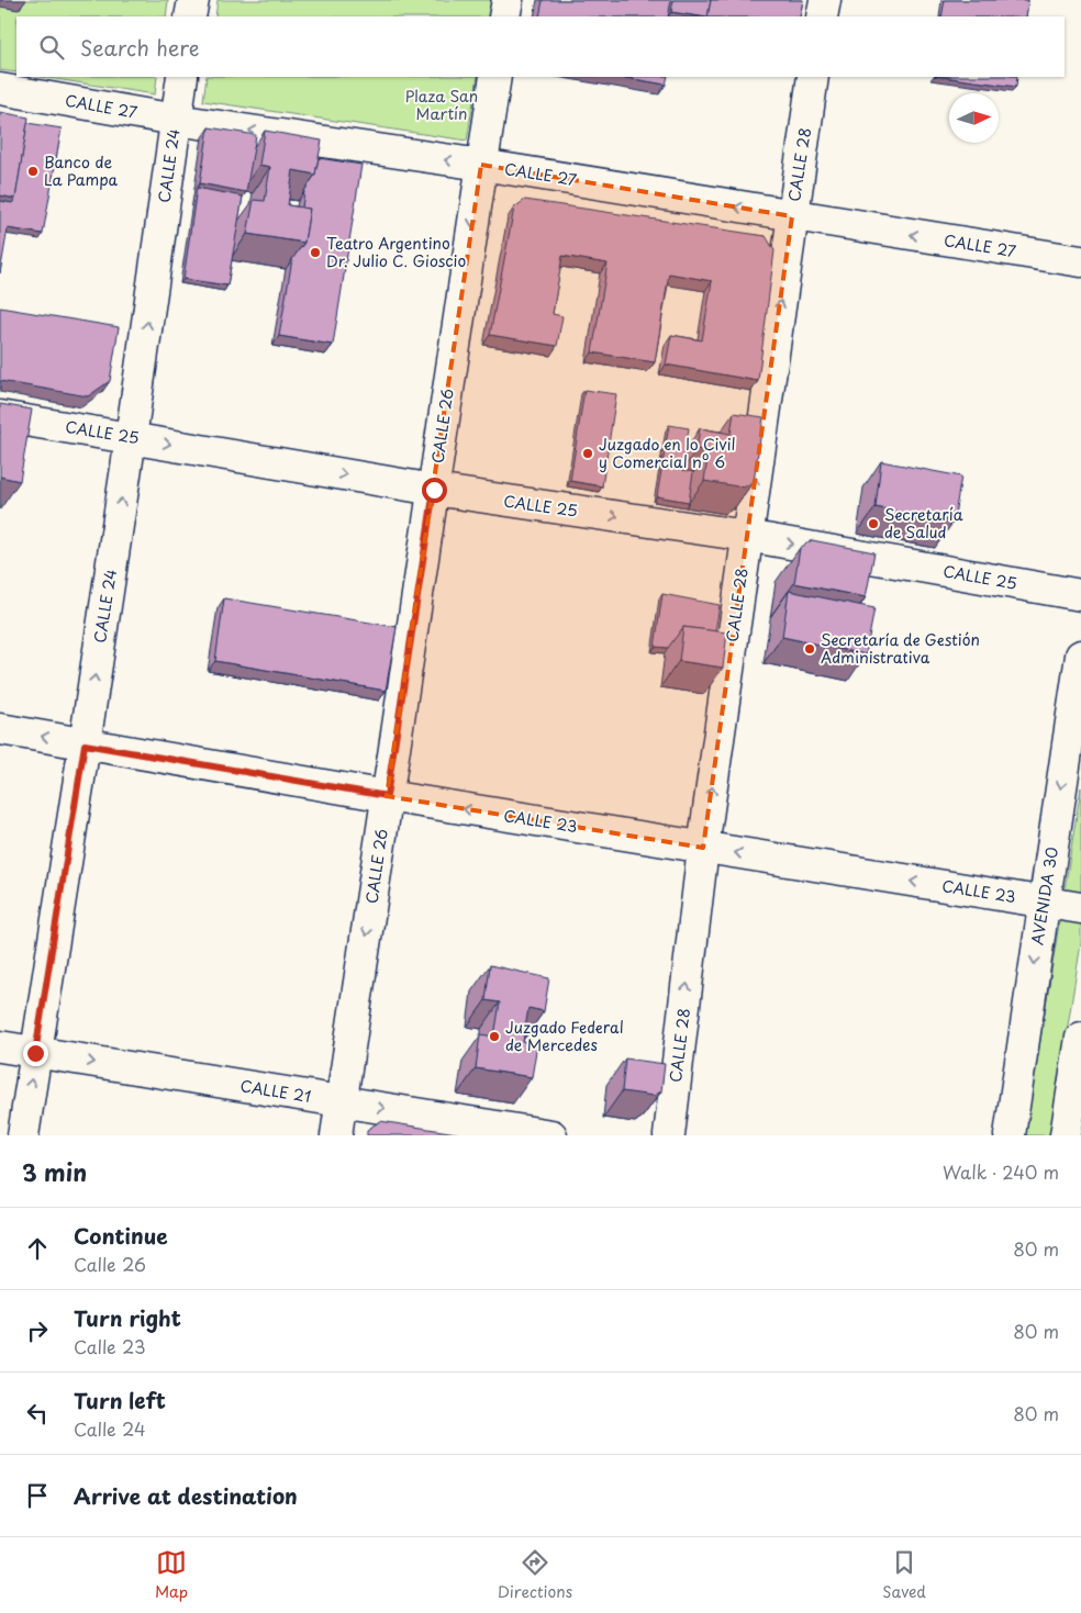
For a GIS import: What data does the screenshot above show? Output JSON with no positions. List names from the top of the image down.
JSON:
{
  "streets": {
    "street": [
      "CALLE 27",
      "CALLE 28",
      "CALLE 24",
      "CALLE 26",
      "CALLE 25",
      "CALLE 23",
      "AVENIDA 30",
      "CALLE 21"
    ]
  },
  "crossings": [
    ["CALLE 27", "CALLE 28"],
    ["CALLE 27", "CALLE 24"],
    ["CALLE 27", "CALLE 26"],
    ["CALLE 28", "CALLE 25"],
    ["CALLE 28", "CALLE 23"],
    ["CALLE 24", "CALLE 25"],
    ["CALLE 24", "CALLE 23"],
    ["CALLE 24", "CALLE 21"],
    ["CALLE 26", "CALLE 25"],
    ["CALLE 26", "CALLE 23"],
    ["CALLE 26", "CALLE 21"],
    ["CALLE 23", "AVENIDA 30"]
  ],
  "one_way": [
    "CALLE 27",
    "CALLE 28",
    "CALLE 24",
    "CALLE 26",
    "CALLE 25",
    "CALLE 23",
    "AVENIDA 30",
    "CALLE 21"
  ],
  "parks": ["Plaza San Martín"],
  "places": [
    "Banco de La Pampa",
    "Teatro Argentino Dr. Julio C. Gioscio",
    "Juzgado en lo Civil y Comercial nº 6",
    "Secretaría de Salud",
    "Secretaría de Gestión Administrativa",
    "Juzgado Federal de Mercedes"
  ],
  "north": "right",
  "page": {
    "search": "Search here",
    "heading": ["3 min", "Walk · 240 m"],
    "list": [
      ["Continue", "Calle 26", "80 m"],
      ["Turn right", "Calle 23", "80 m"],
      ["Turn left", "Calle 24", "80 m"],
      "Arrive at destination"
    ],
    "nav": ["Map", "Directions", "Saved"]
  }
}
